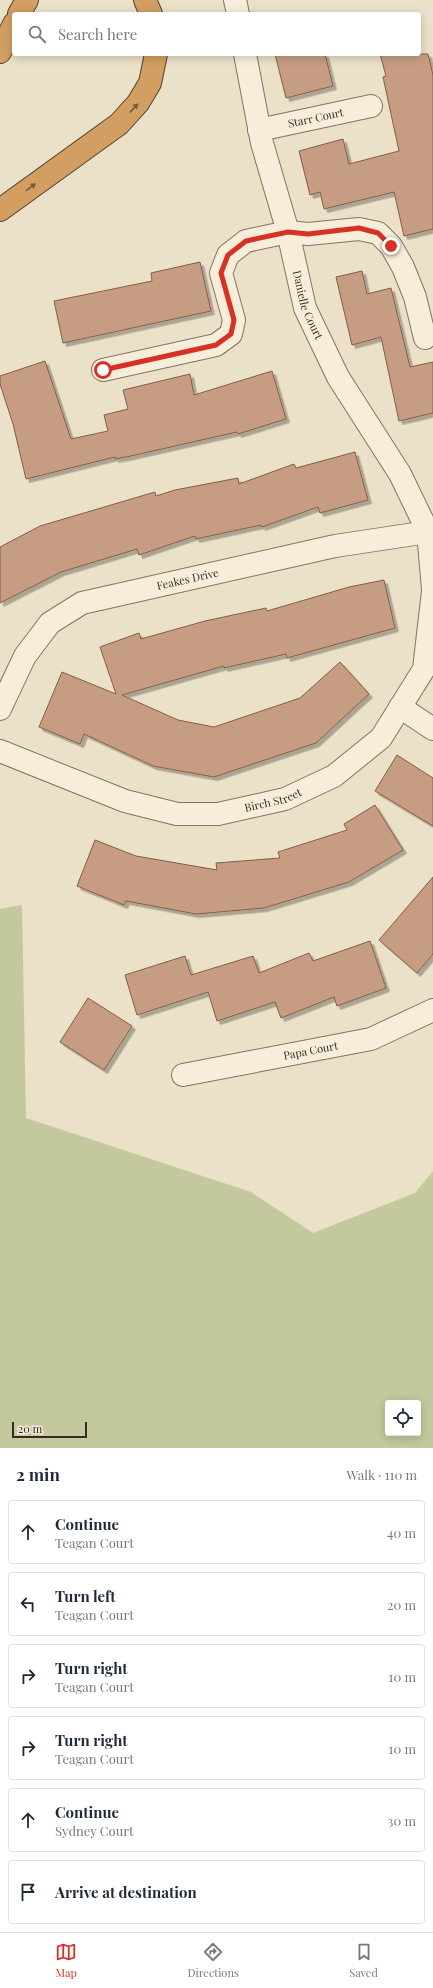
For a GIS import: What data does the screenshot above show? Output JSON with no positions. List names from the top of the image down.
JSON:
{
  "streets": {
    "street": [
      "Starr Court",
      "Danielle Court",
      "Feakes Drive",
      "Birch Street",
      "Papa Court"
    ]
  },
  "crossings": [
    ["Starr Court", "Danielle Court"],
    ["Danielle Court", "Feakes Drive"],
    ["Danielle Court", "Birch Street"],
    ["Feakes Drive", "Birch Street"]
  ],
  "scale_bar": "20 m",
  "page": {
    "search": "Search here",
    "scale": "20 m",
    "heading": ["2 min", "Walk · 110 m"],
    "list": [
      ["Continue", "Teagan Court", "40 m"],
      ["Turn left", "Teagan Court", "20 m"],
      ["Turn right", "Teagan Court", "10 m"],
      ["Turn right", "Teagan Court", "10 m"],
      ["Continue", "Sydney Court", "30 m"],
      "Arrive at destination"
    ],
    "nav": ["Map", "Directions", "Saved"]
  }
}
